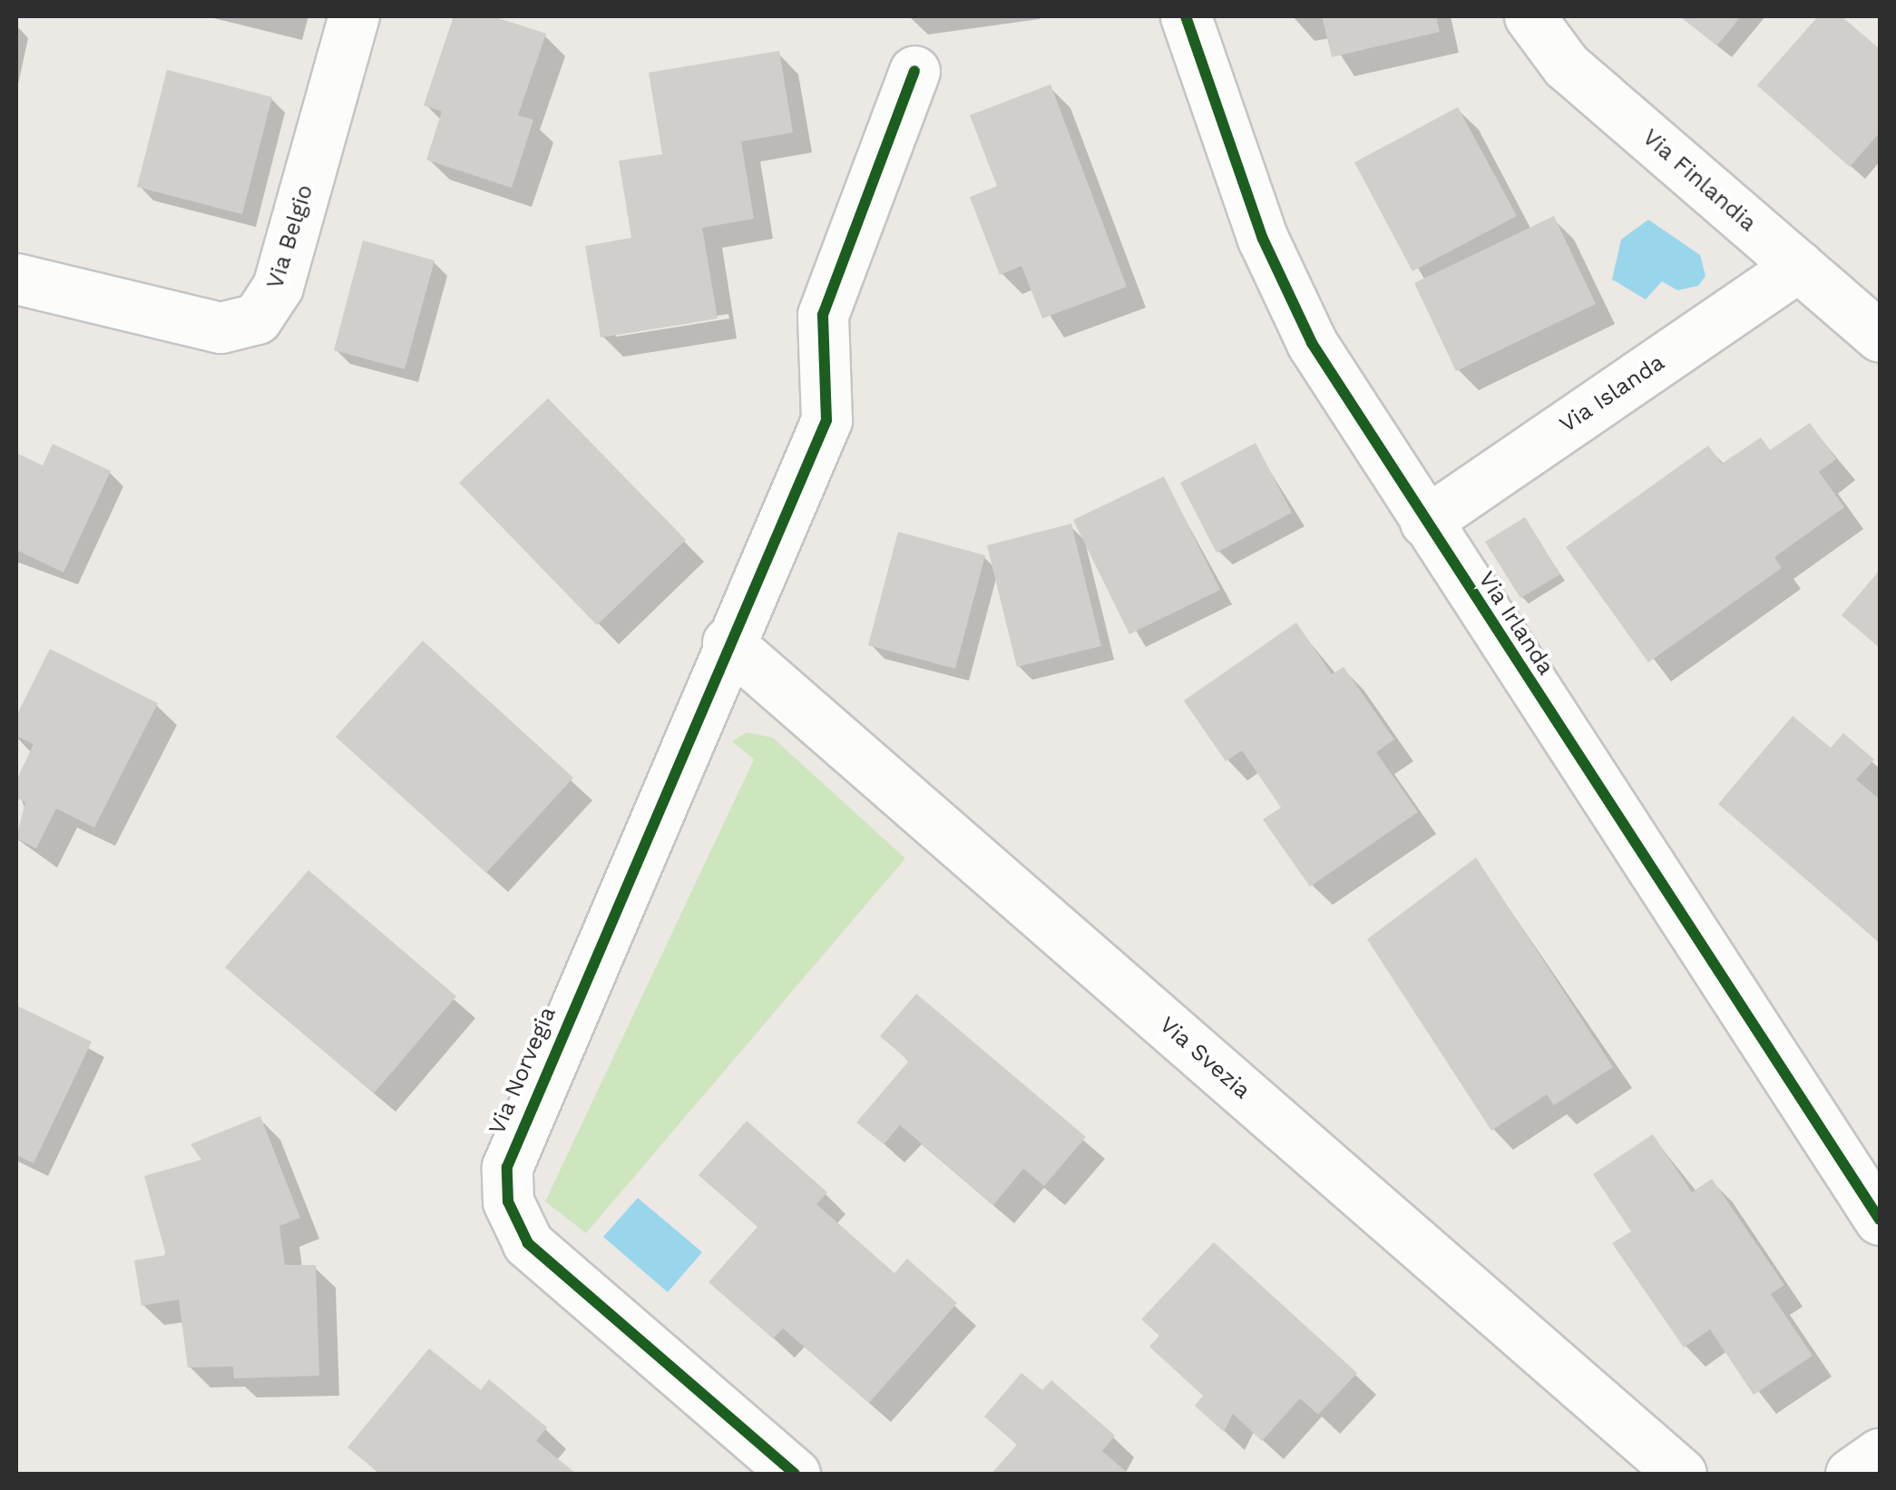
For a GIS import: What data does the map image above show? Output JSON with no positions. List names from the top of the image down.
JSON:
{
  "streets": {
    "street": [
      "Via Finlandia",
      "Via Belgio",
      "Via Islanda",
      "Via Irlanda",
      "Via Svezia",
      "Via Norvegia"
    ]
  },
  "crossings": [
    ["Via Finlandia", "Via Islanda"],
    ["Via Islanda", "Via Irlanda"],
    ["Via Svezia", "Via Norvegia"]
  ]
}
